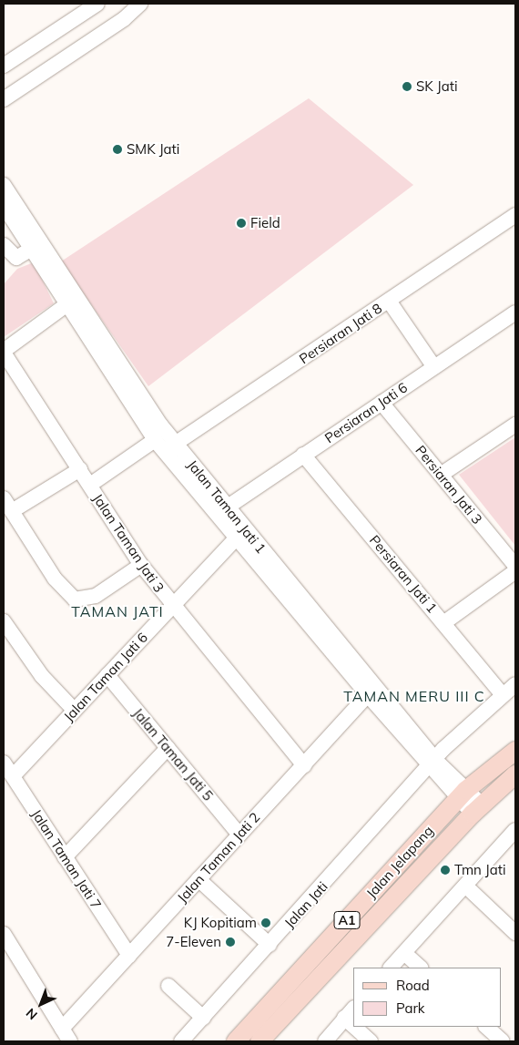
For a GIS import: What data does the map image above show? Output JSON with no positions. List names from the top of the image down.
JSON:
{
  "streets": {
    "main road": ["Jalan Jelapang", "A1"],
    "street": [
      "Persiaran Jati 8",
      "Persiaran Jati 6",
      "Persiaran Jati 3",
      "Jalan Taman Jati 1",
      "Jalan Taman Jati 3",
      "Persiaran Jati 1",
      "Jalan Taman Jati 6",
      "Jalan Taman Jati 5",
      "Jalan Taman Jati 2",
      "Jalan Taman Jati 7",
      "Jalan Jati"
    ]
  },
  "crossings": [
    ["Persiaran Jati 8", "Jalan Taman Jati 1"],
    ["Persiaran Jati 8", "Jalan Taman Jati 3"],
    ["Persiaran Jati 6", "Persiaran Jati 3"],
    ["Persiaran Jati 6", "Jalan Taman Jati 1"],
    ["Persiaran Jati 6", "Persiaran Jati 1"],
    ["Jalan Taman Jati 1", "Jalan Taman Jati 6"],
    ["Jalan Taman Jati 1", "Jalan Taman Jati 2"],
    ["Jalan Taman Jati 1", "Jalan Jelapang"],
    ["Jalan Taman Jati 1", "Jalan Jati"],
    ["Jalan Taman Jati 3", "Jalan Taman Jati 6"],
    ["Jalan Taman Jati 3", "Jalan Taman Jati 2"],
    ["Persiaran Jati 1", "Jalan Jati"],
    ["Jalan Taman Jati 6", "Jalan Taman Jati 5"],
    ["Jalan Taman Jati 6", "Jalan Taman Jati 7"],
    ["Jalan Taman Jati 5", "Jalan Taman Jati 2"],
    ["Jalan Taman Jati 2", "Jalan Taman Jati 7"]
  ],
  "districts": ["TAMAN JATI", "TAMAN MERU III C"],
  "places": [
    "SK Jati",
    "SMK Jati",
    "Field",
    "Tmn Jati",
    "KJ Kopitiam",
    "7-Eleven"
  ],
  "legend": ["Road", "Park"],
  "north": "bottom left"
}
